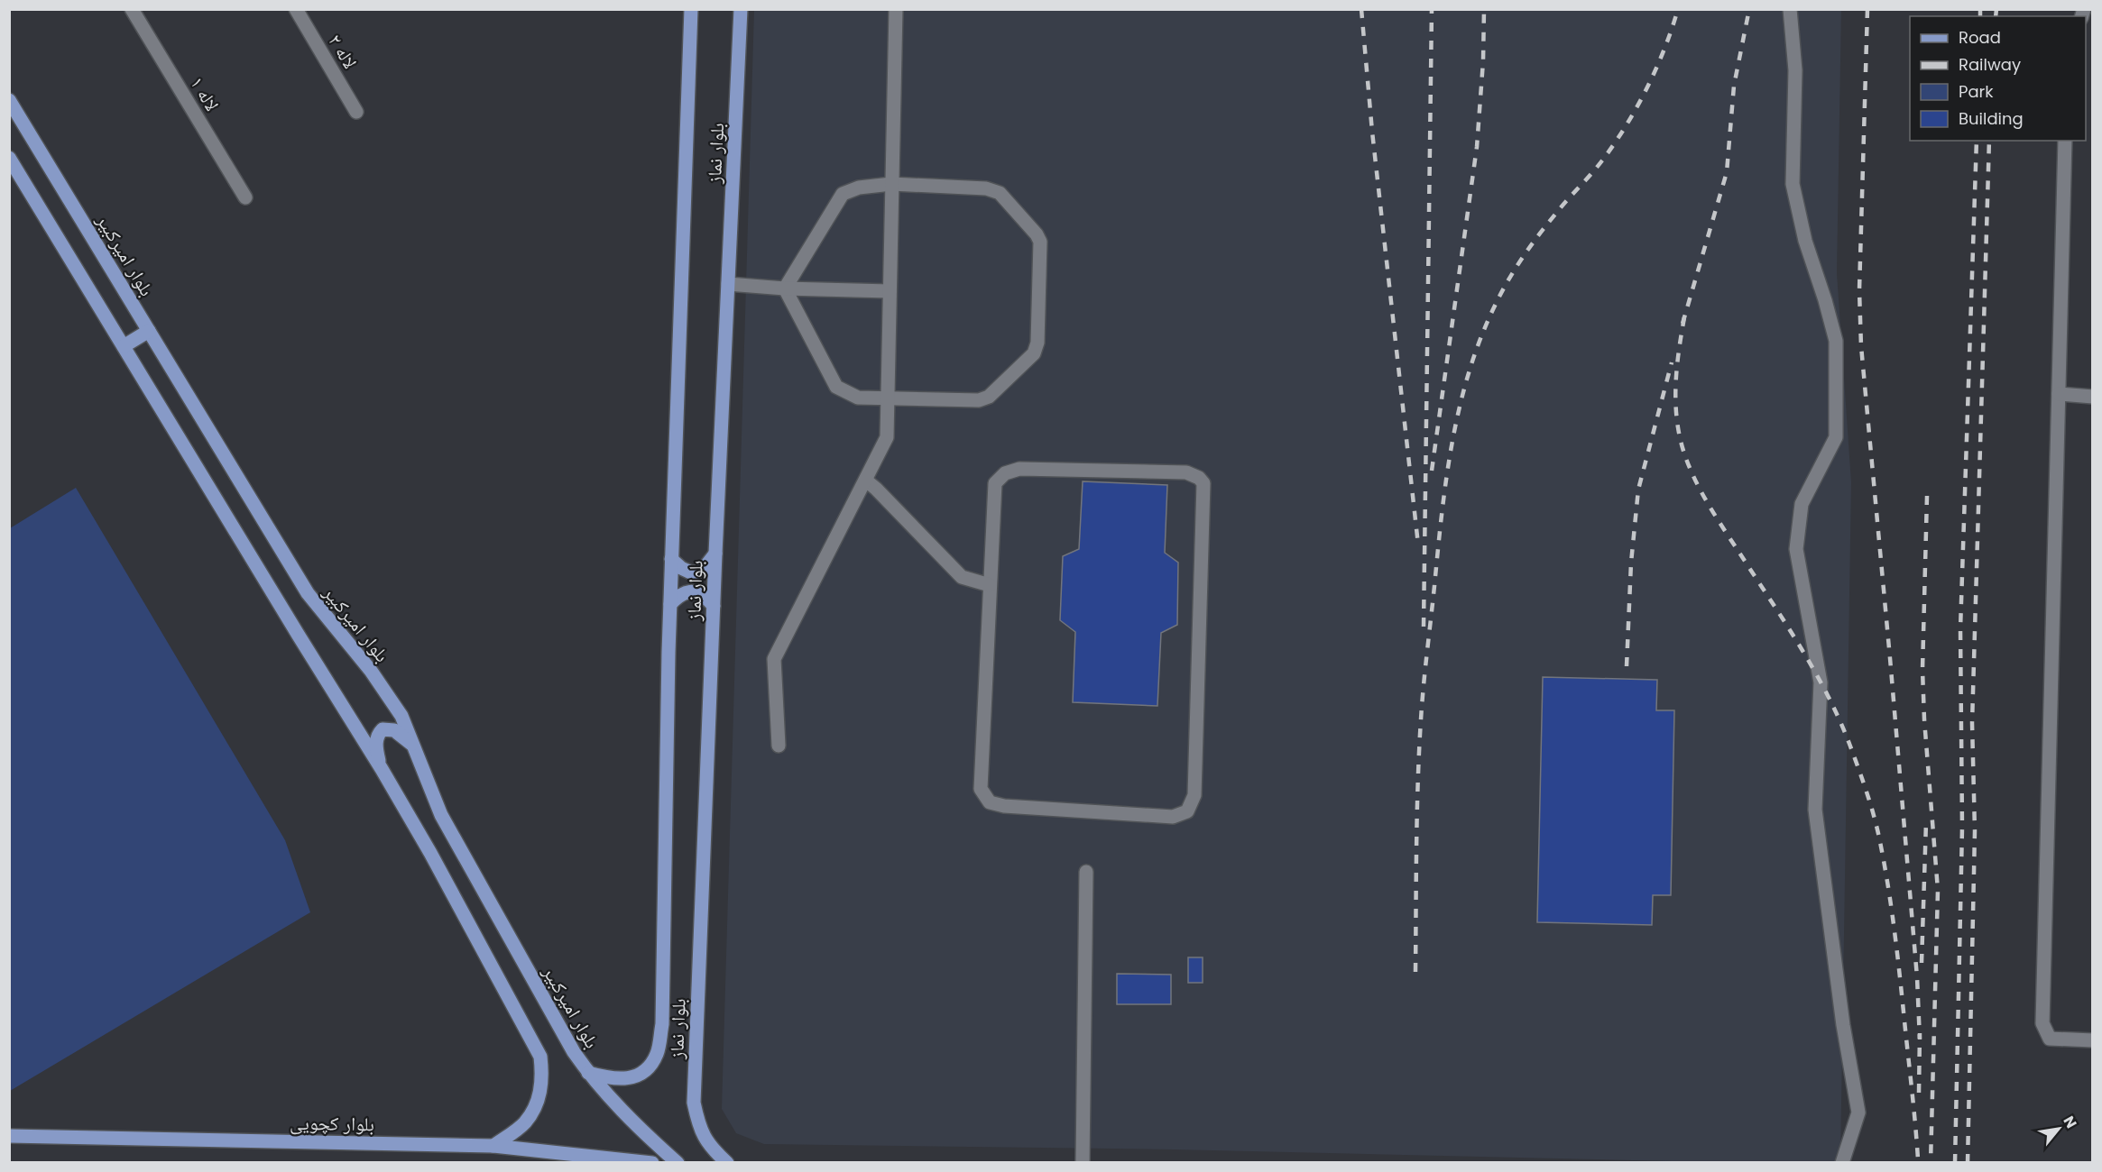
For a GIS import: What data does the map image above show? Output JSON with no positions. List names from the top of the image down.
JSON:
{
  "streets": {
    "main road": ["بلوار نماز", "بلوار امیرکبیر", "بلوار کچویی"],
    "street": ["لاله ۲", "لاله ۱"]
  },
  "crossings": [
    ["بلوار نماز", "بلوار امیرکبیر"]
  ],
  "legend": [
    "Road",
    "Railway",
    "Park",
    "Building"
  ],
  "north": "top right"
}
